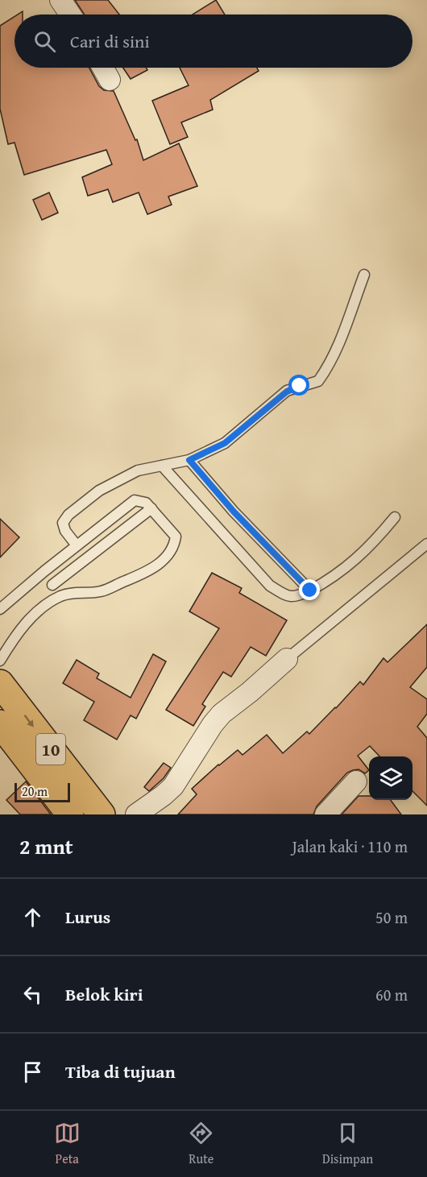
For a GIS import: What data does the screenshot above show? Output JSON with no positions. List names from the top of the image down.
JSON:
{
  "streets": {
    "highway": ["10"]
  },
  "scale_bar": "20 m",
  "page": {
    "search": "Cari di sini",
    "scale": "20 m",
    "heading": ["2 mnt", "Jalan kaki · 110 m"],
    "list": [
      ["Lurus", "50 m"],
      ["Belok kiri", "60 m"],
      "Tiba di tujuan"
    ],
    "nav": ["Peta", "Rute", "Disimpan"]
  }
}
